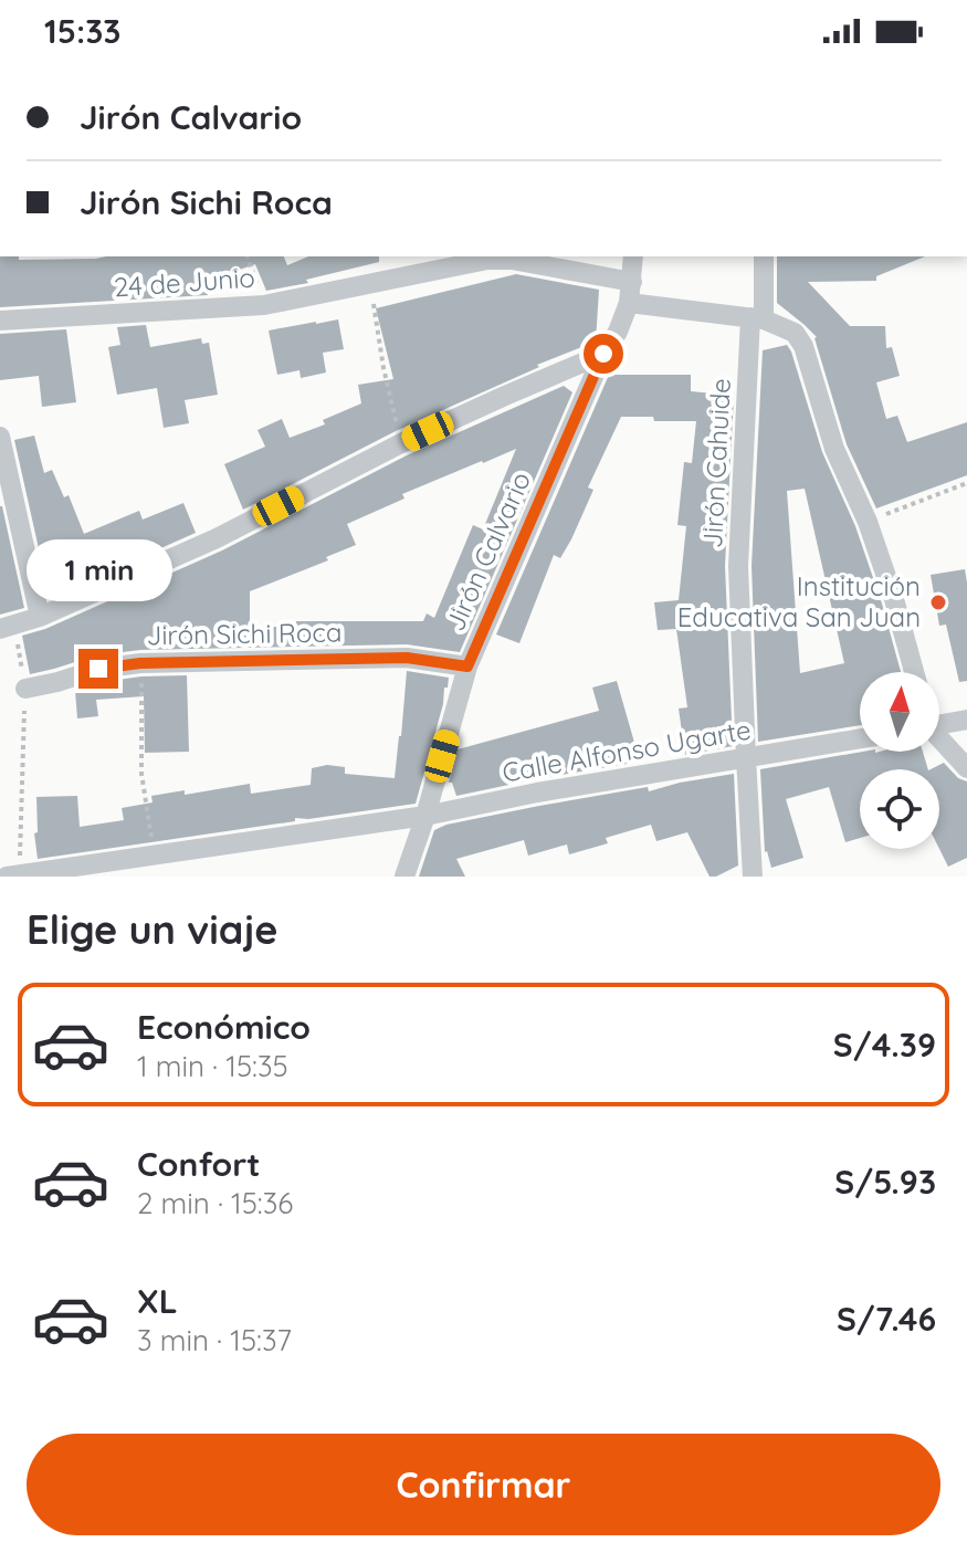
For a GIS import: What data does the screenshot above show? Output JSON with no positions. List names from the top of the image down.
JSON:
{
  "streets": {
    "street": [
      "24 de Junio",
      "Jirón Cahuide",
      "Jirón Calvario",
      "Jirón Sichi Roca",
      "Calle Alfonso Ugarte"
    ]
  },
  "crossings": [
    ["24 de Junio", "Jirón Calvario"],
    ["Jirón Cahuide", "Calle Alfonso Ugarte"],
    ["Jirón Calvario", "Jirón Sichi Roca"],
    ["Jirón Calvario", "Calle Alfonso Ugarte"]
  ],
  "places": ["Institución Educativa San Juan"],
  "north": "top",
  "page": {
    "status": "15:33",
    "banner": ["Jirón Calvario", "Jirón Sichi Roca"],
    "bubble": "1 min",
    "heading": "Elige un viaje",
    "list": [
      {
        "name": "Económico",
        "note": "1 min · 15:35",
        "value": "S/4.39"
      },
      {
        "name": "Confort",
        "note": "2 min · 15:36",
        "value": "S/5.93"
      },
      {
        "name": "XL",
        "note": "3 min · 15:37",
        "value": "S/7.46"
      }
    ],
    "buttons": "Confirmar"
  }
}
